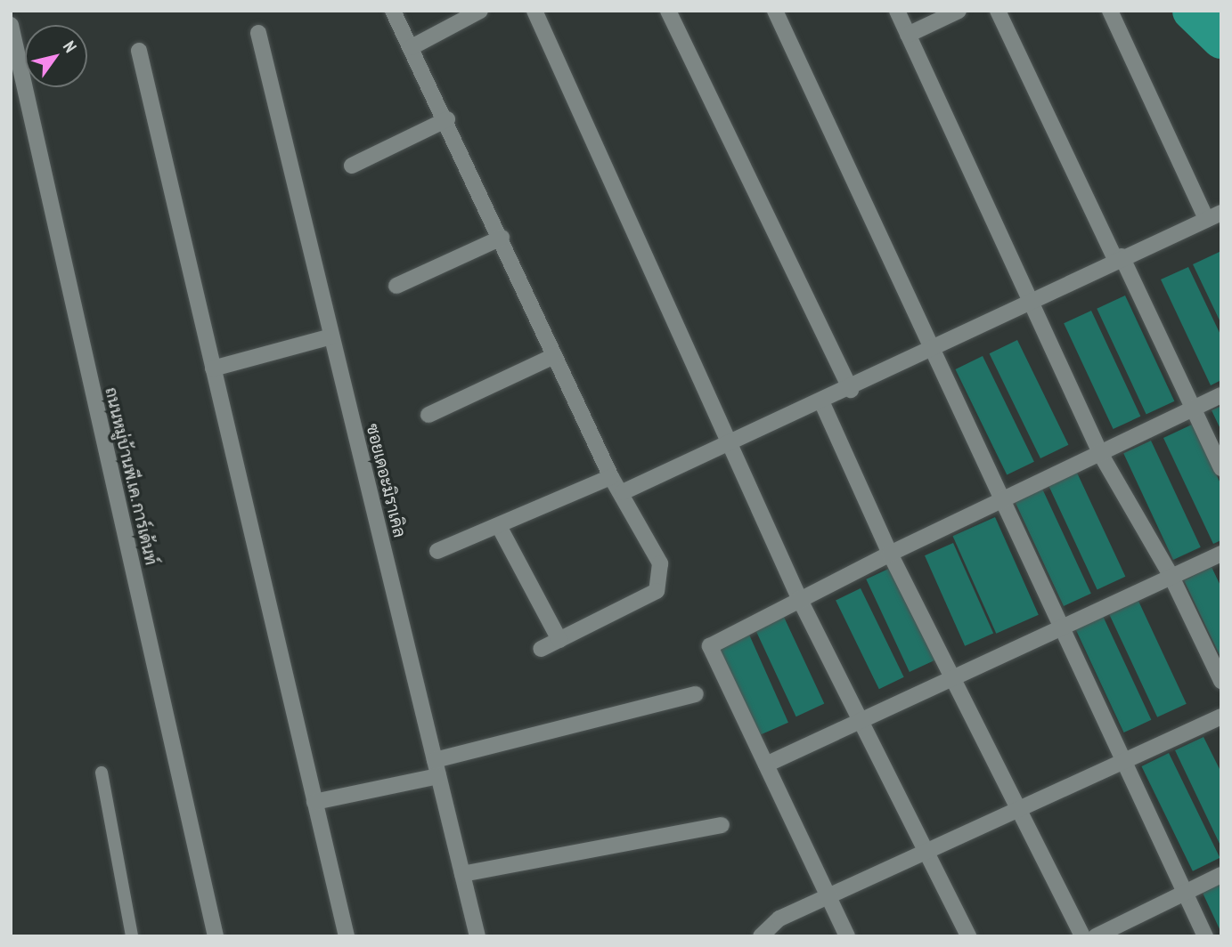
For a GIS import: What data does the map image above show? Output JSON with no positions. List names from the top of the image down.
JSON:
{
  "streets": {
    "street": ["ถนนหมู่บ้านพี.เค. การ์เด้นท์", "ซอยเดอะมิราเคิล"]
  },
  "north": "top right"
}
